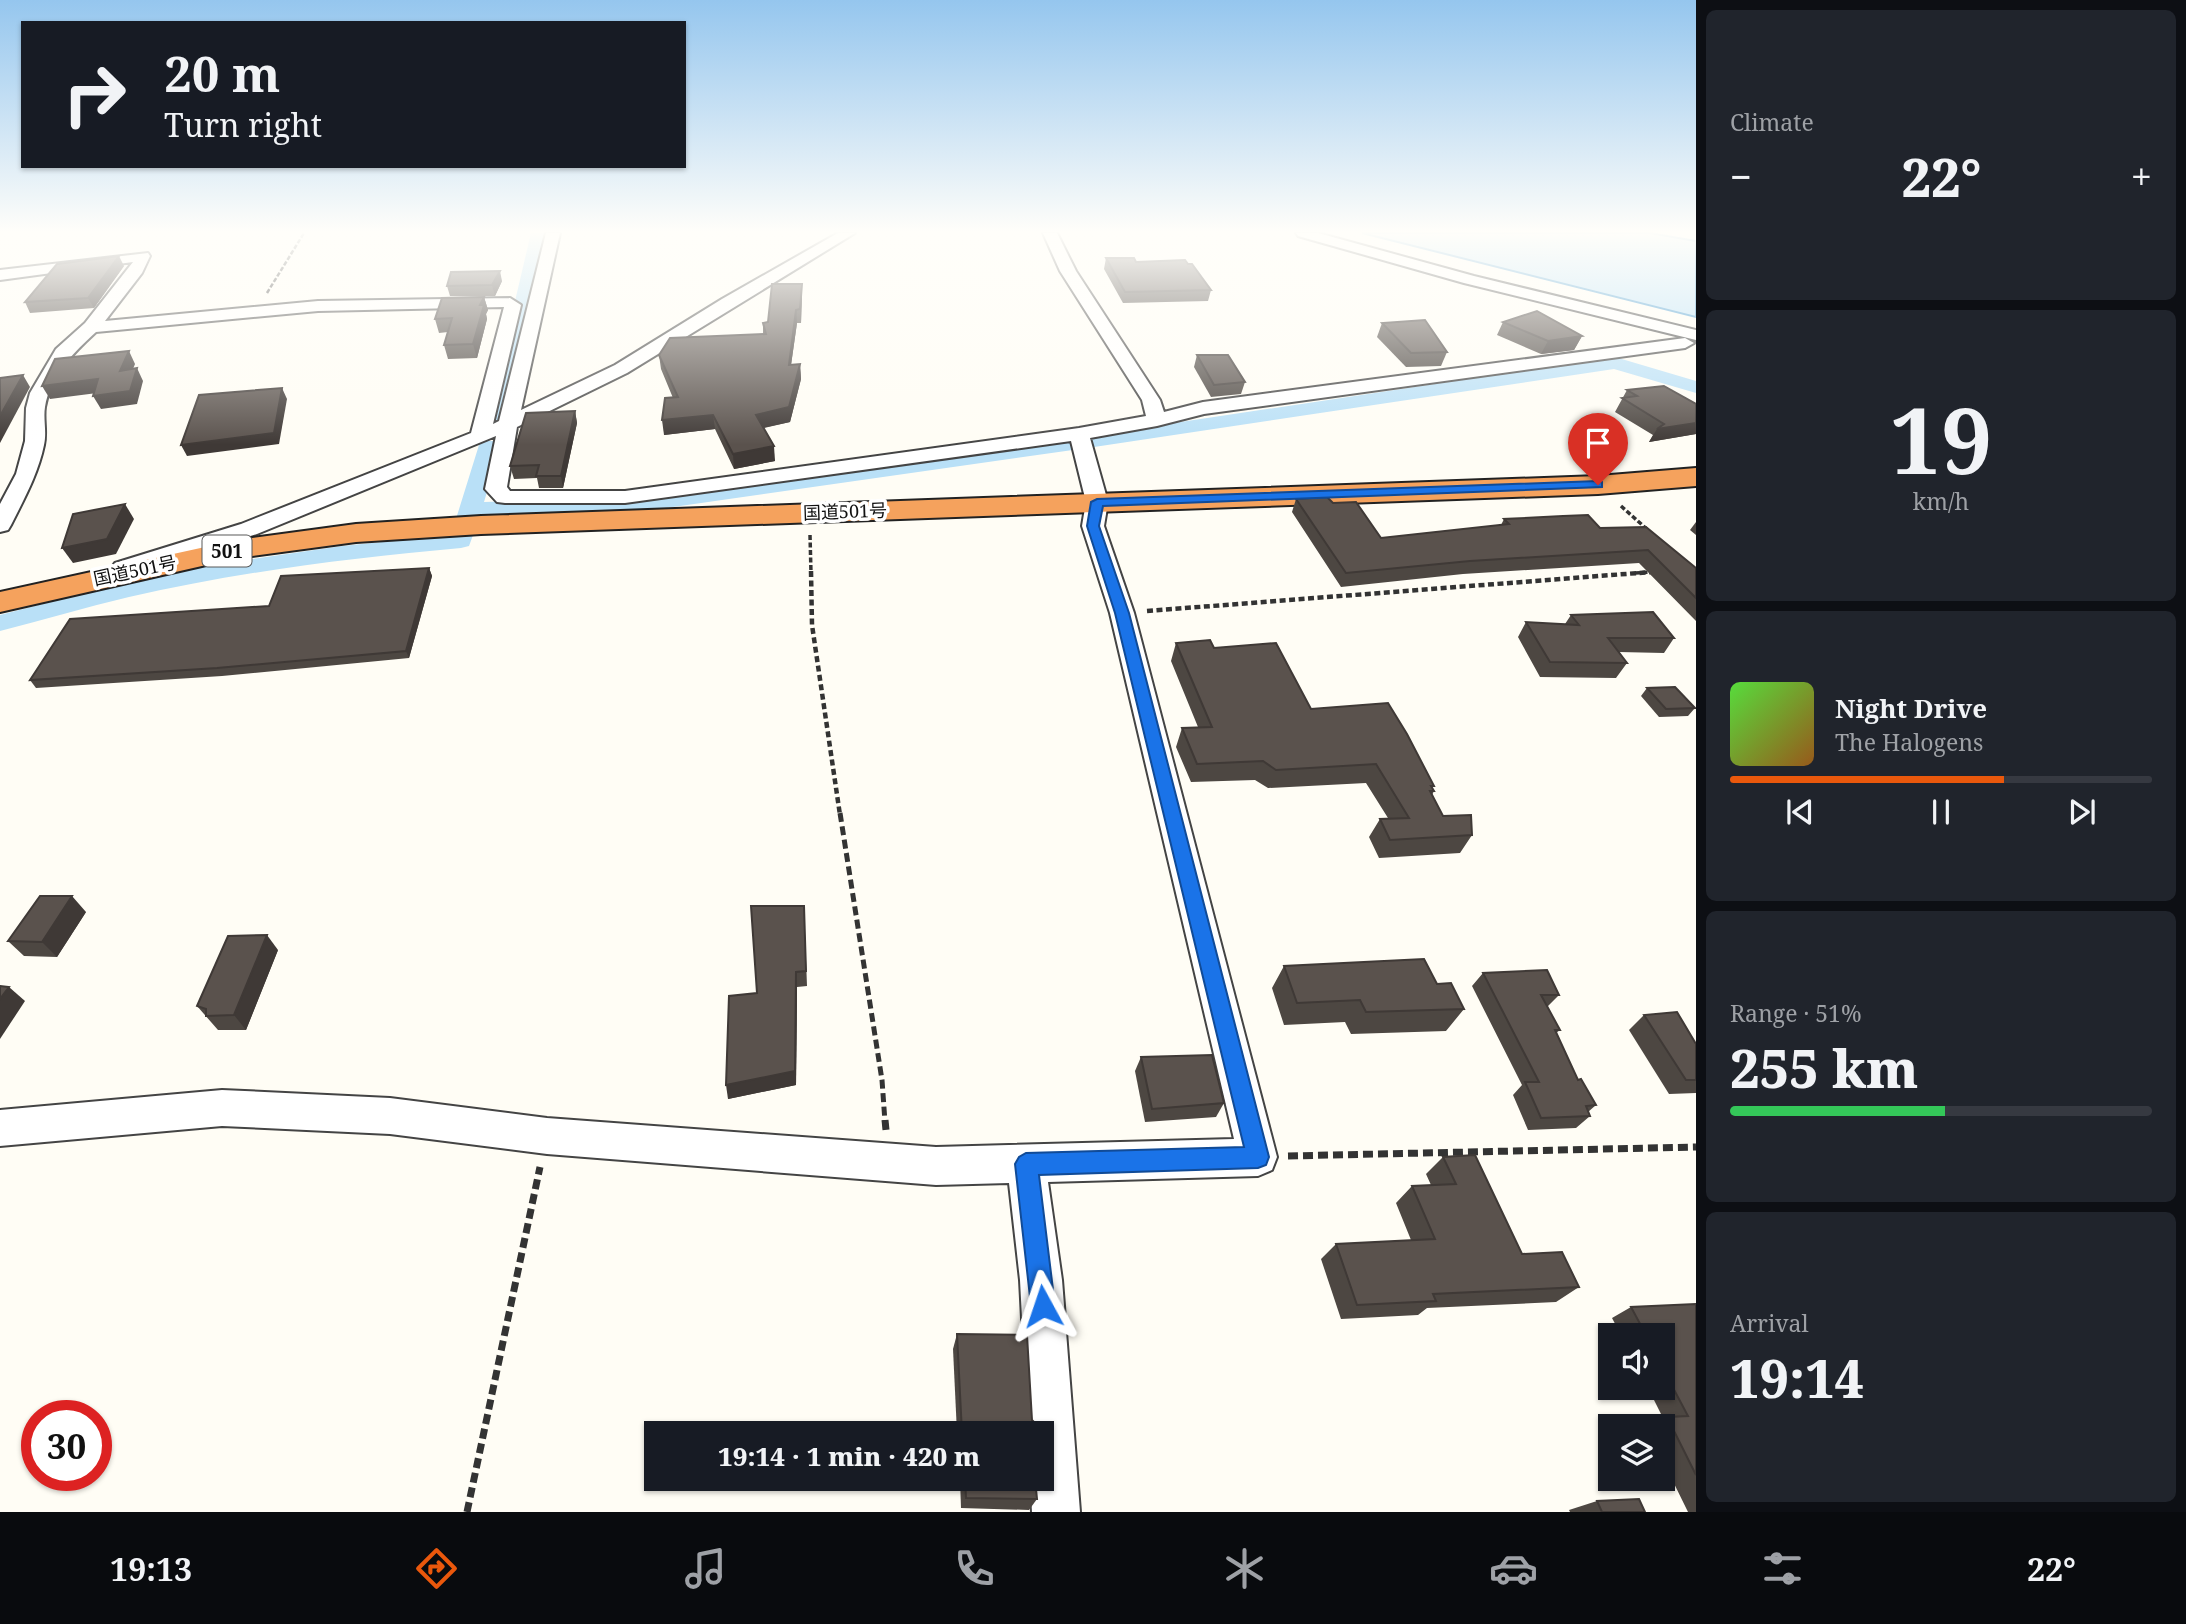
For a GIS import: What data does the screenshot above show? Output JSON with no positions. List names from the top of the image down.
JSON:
{
  "streets": {
    "highway": ["国道501号", "501"]
  },
  "page": {
    "tile": [
      "Climate",
      ["19", "km/h"],
      ["Range · 51%", "255 km"],
      ["Arrival", "19:14"]
    ],
    "turn": ["20 m", "Turn right"],
    "heat": ["−", "22°", "+"],
    "song": ["Night Drive", "The Halogens"],
    "limit": "30",
    "trip": "19:14 · 1 min · 420 m",
    "tabs": ["19:13", "22°"]
  }
}
